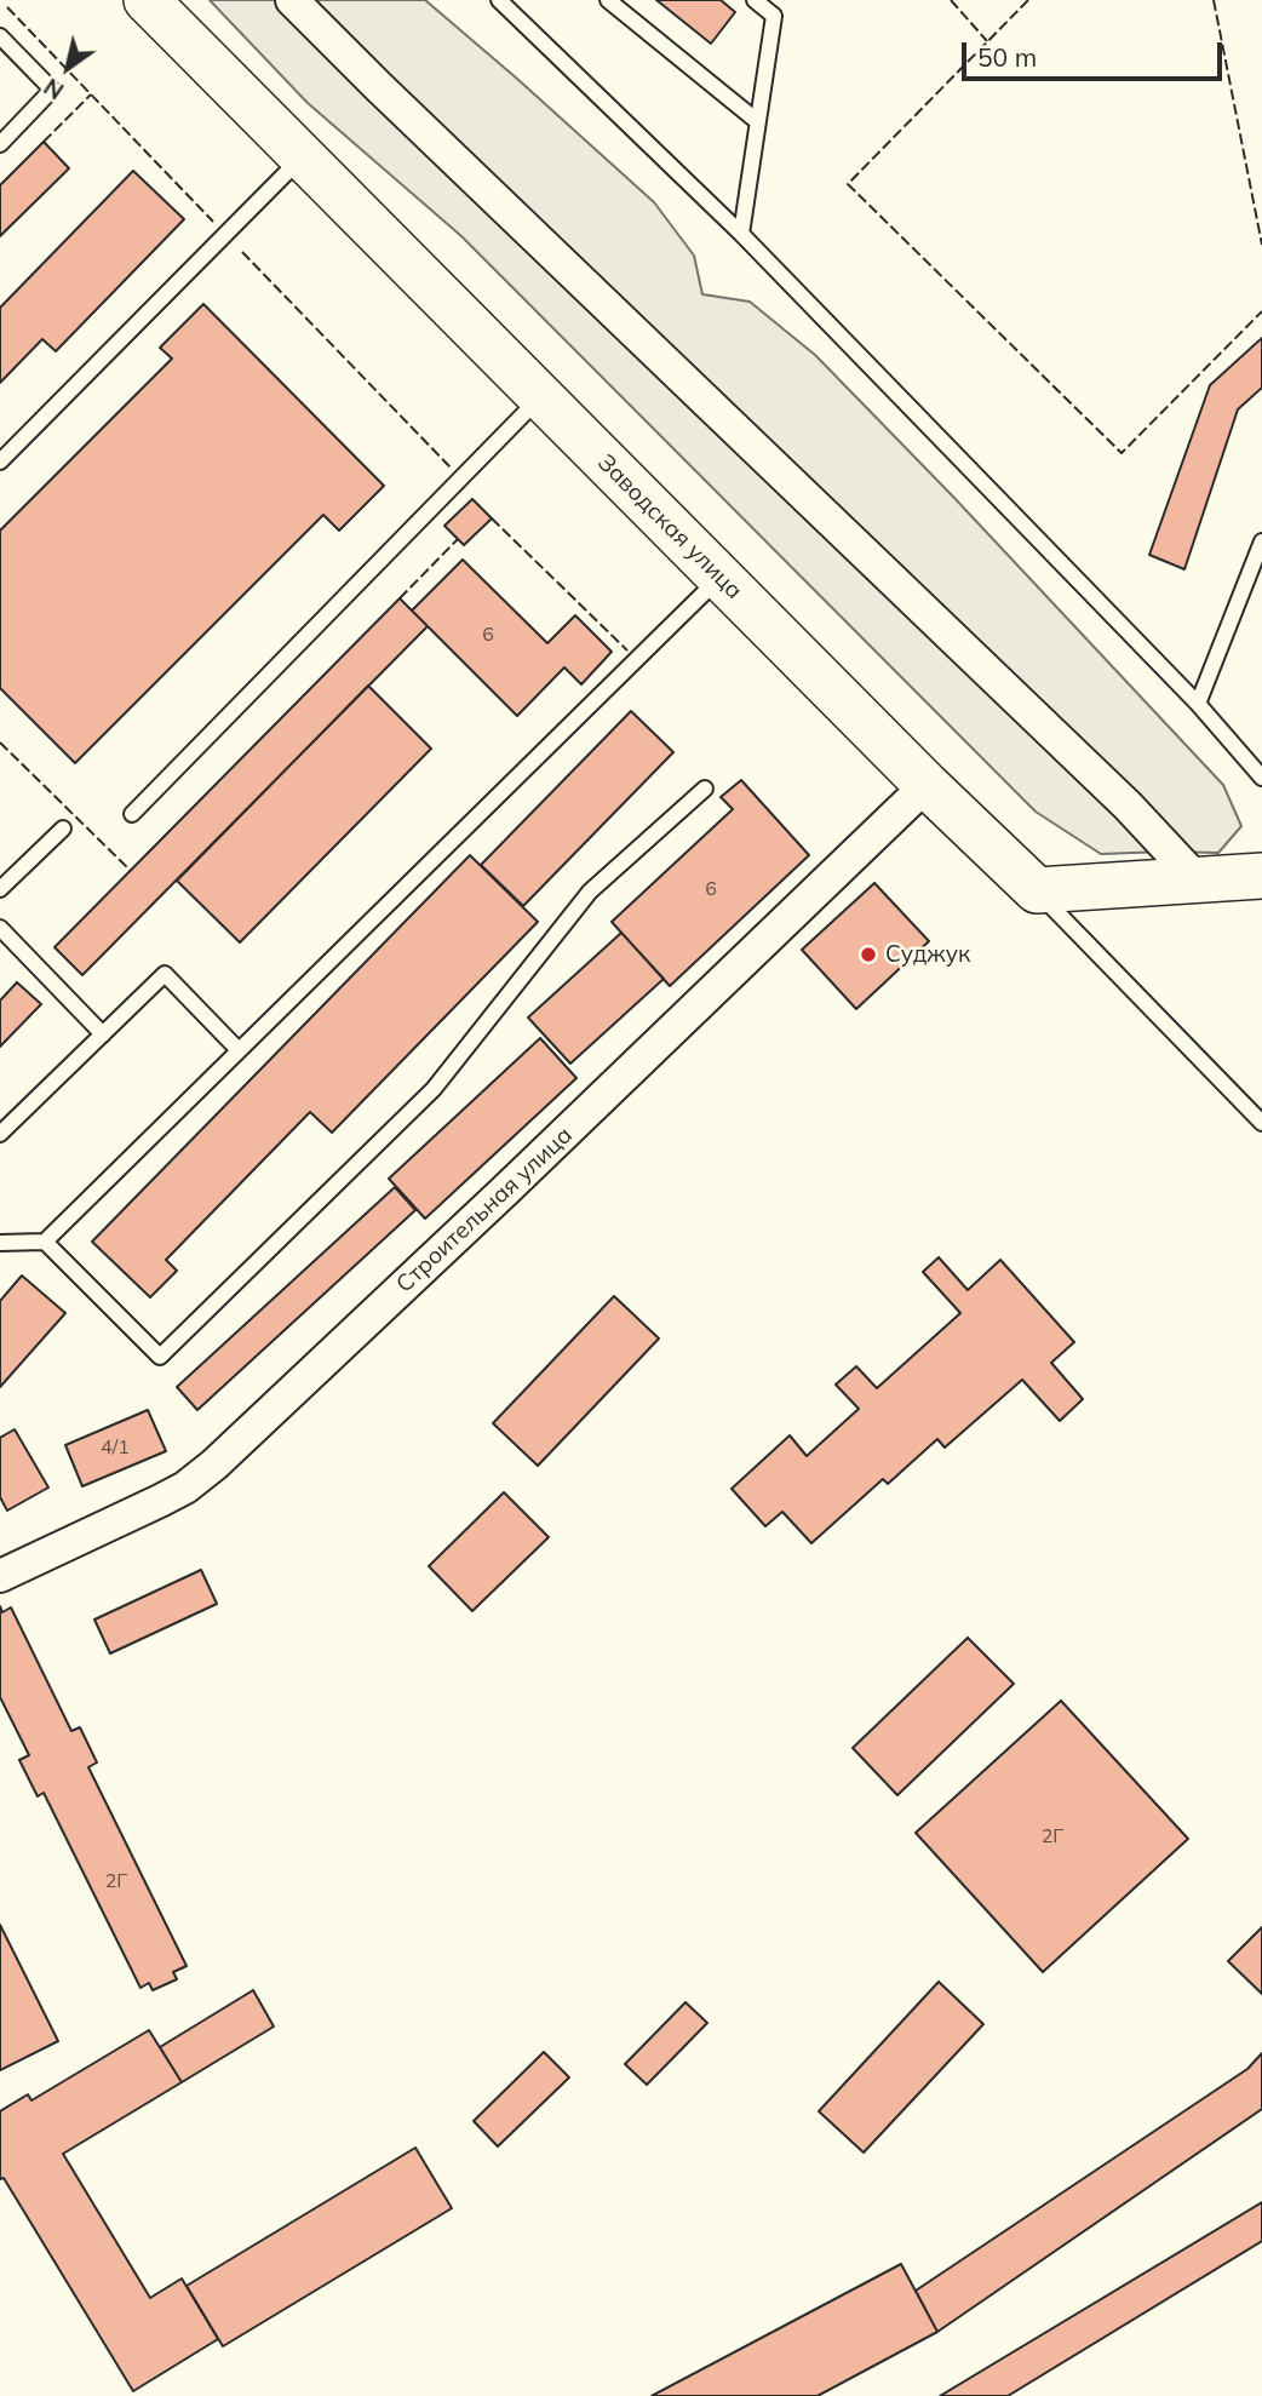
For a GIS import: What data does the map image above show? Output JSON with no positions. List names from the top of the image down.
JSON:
{
  "streets": {
    "main road": ["Заводская улица"],
    "street": ["Строительная улица"]
  },
  "crossings": [
    ["Заводская улица", "Строительная улица"]
  ],
  "places": ["Суджук"],
  "house_numbers": [
    "6",
    "6",
    "4/1",
    "2Г",
    "2Г"
  ],
  "scale_bar": "50 m",
  "north": "bottom left"
}
